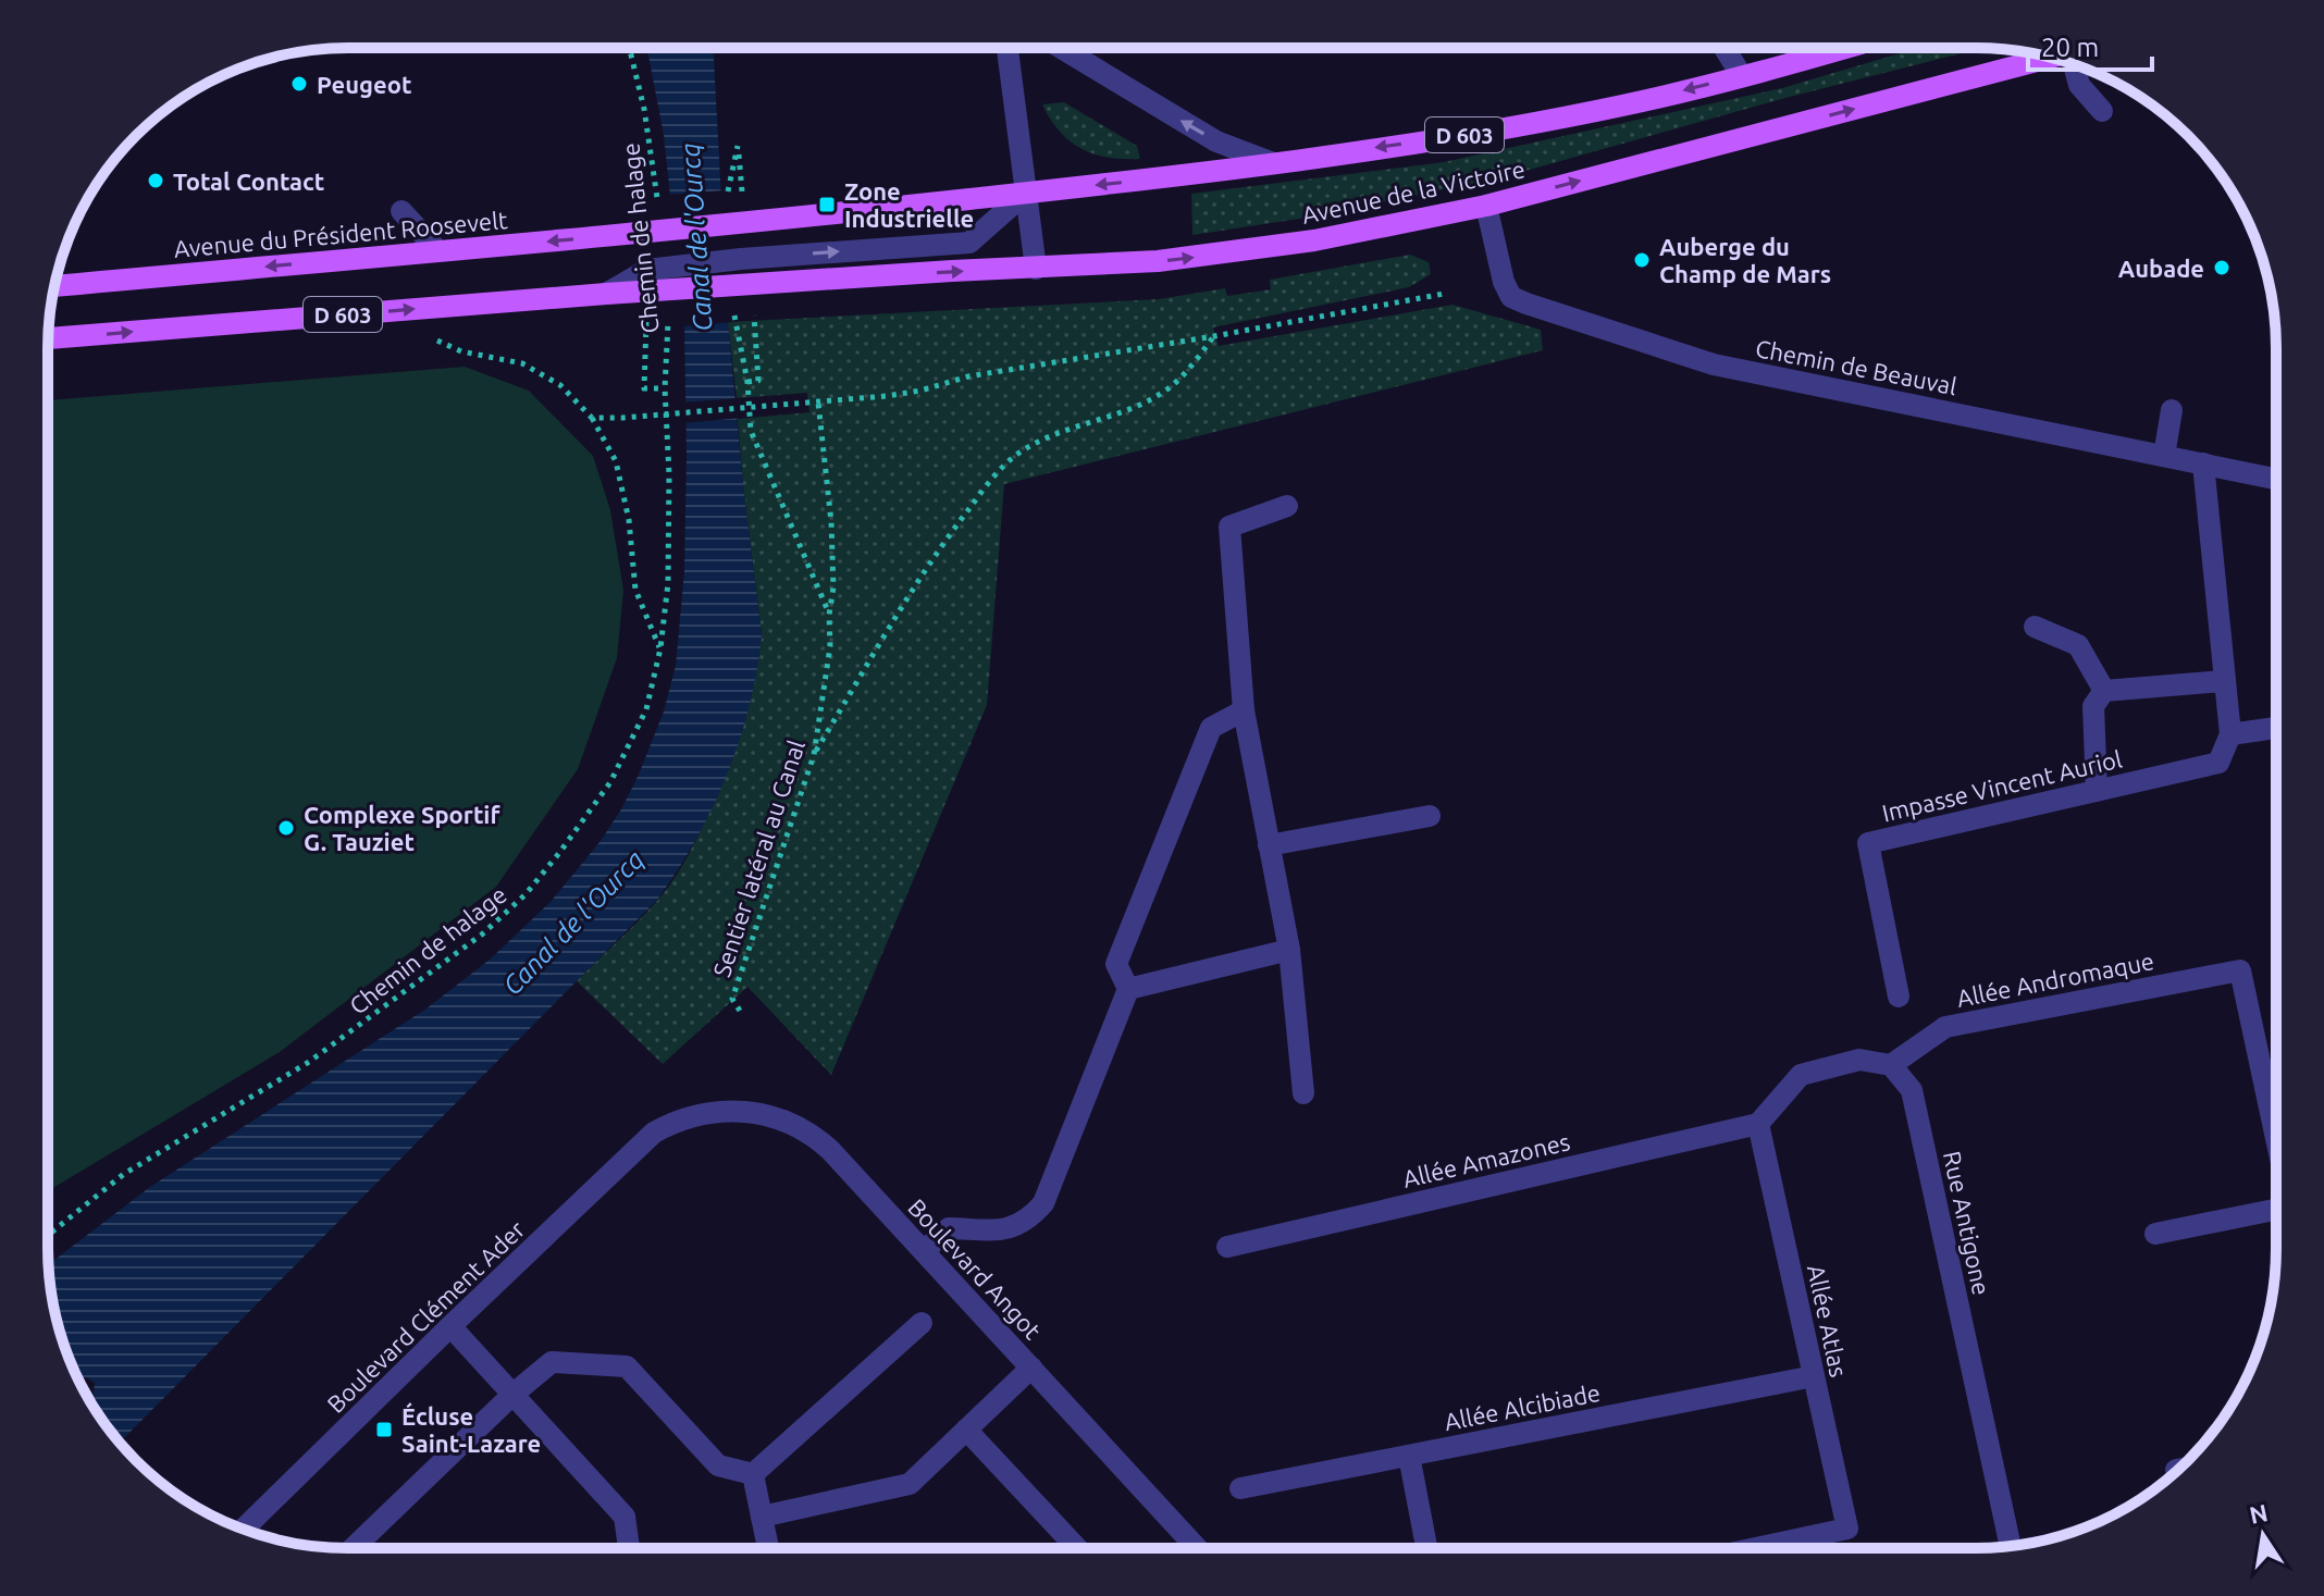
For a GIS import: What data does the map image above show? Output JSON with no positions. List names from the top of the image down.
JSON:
{
  "streets": {
    "main road": ["D 603", "Avenue de la Victoire", "Avenue du Président Roosevelt"],
    "street": [
      "Chemin de Beauval",
      "Impasse Vincent Auriol",
      "Allée Andromaque",
      "Allée Amazones",
      "Rue Antigone",
      "Boulevard Angot",
      "Boulevard Clément Ader",
      "Allée Atlas",
      "Allée Alcibiade"
    ],
    "path": ["Chemin de halage", "Sentier latéral au Canal"]
  },
  "crossings": [
    ["D 603", "Avenue de la Victoire"],
    ["Avenue de la Victoire", "Avenue du Président Roosevelt"],
    ["Avenue de la Victoire", "Chemin de Beauval"],
    ["Allée Andromaque", "Rue Antigone"],
    ["Allée Amazones", "Allée Atlas"],
    ["Boulevard Angot", "Boulevard Clément Ader"],
    ["Allée Atlas", "Allée Alcibiade"]
  ],
  "water": ["Canal de l'Ourcq"],
  "places": {
    "other": [
      "Peugeot",
      "Total Contact",
      "Auberge du Champ de Mars",
      "Aubade",
      "Complexe Sportif G. Tauziet"
    ],
    "transit": ["Zone Industrielle", "Écluse Saint-Lazare"]
  },
  "scale_bar": "20 m",
  "north": "top"
}
